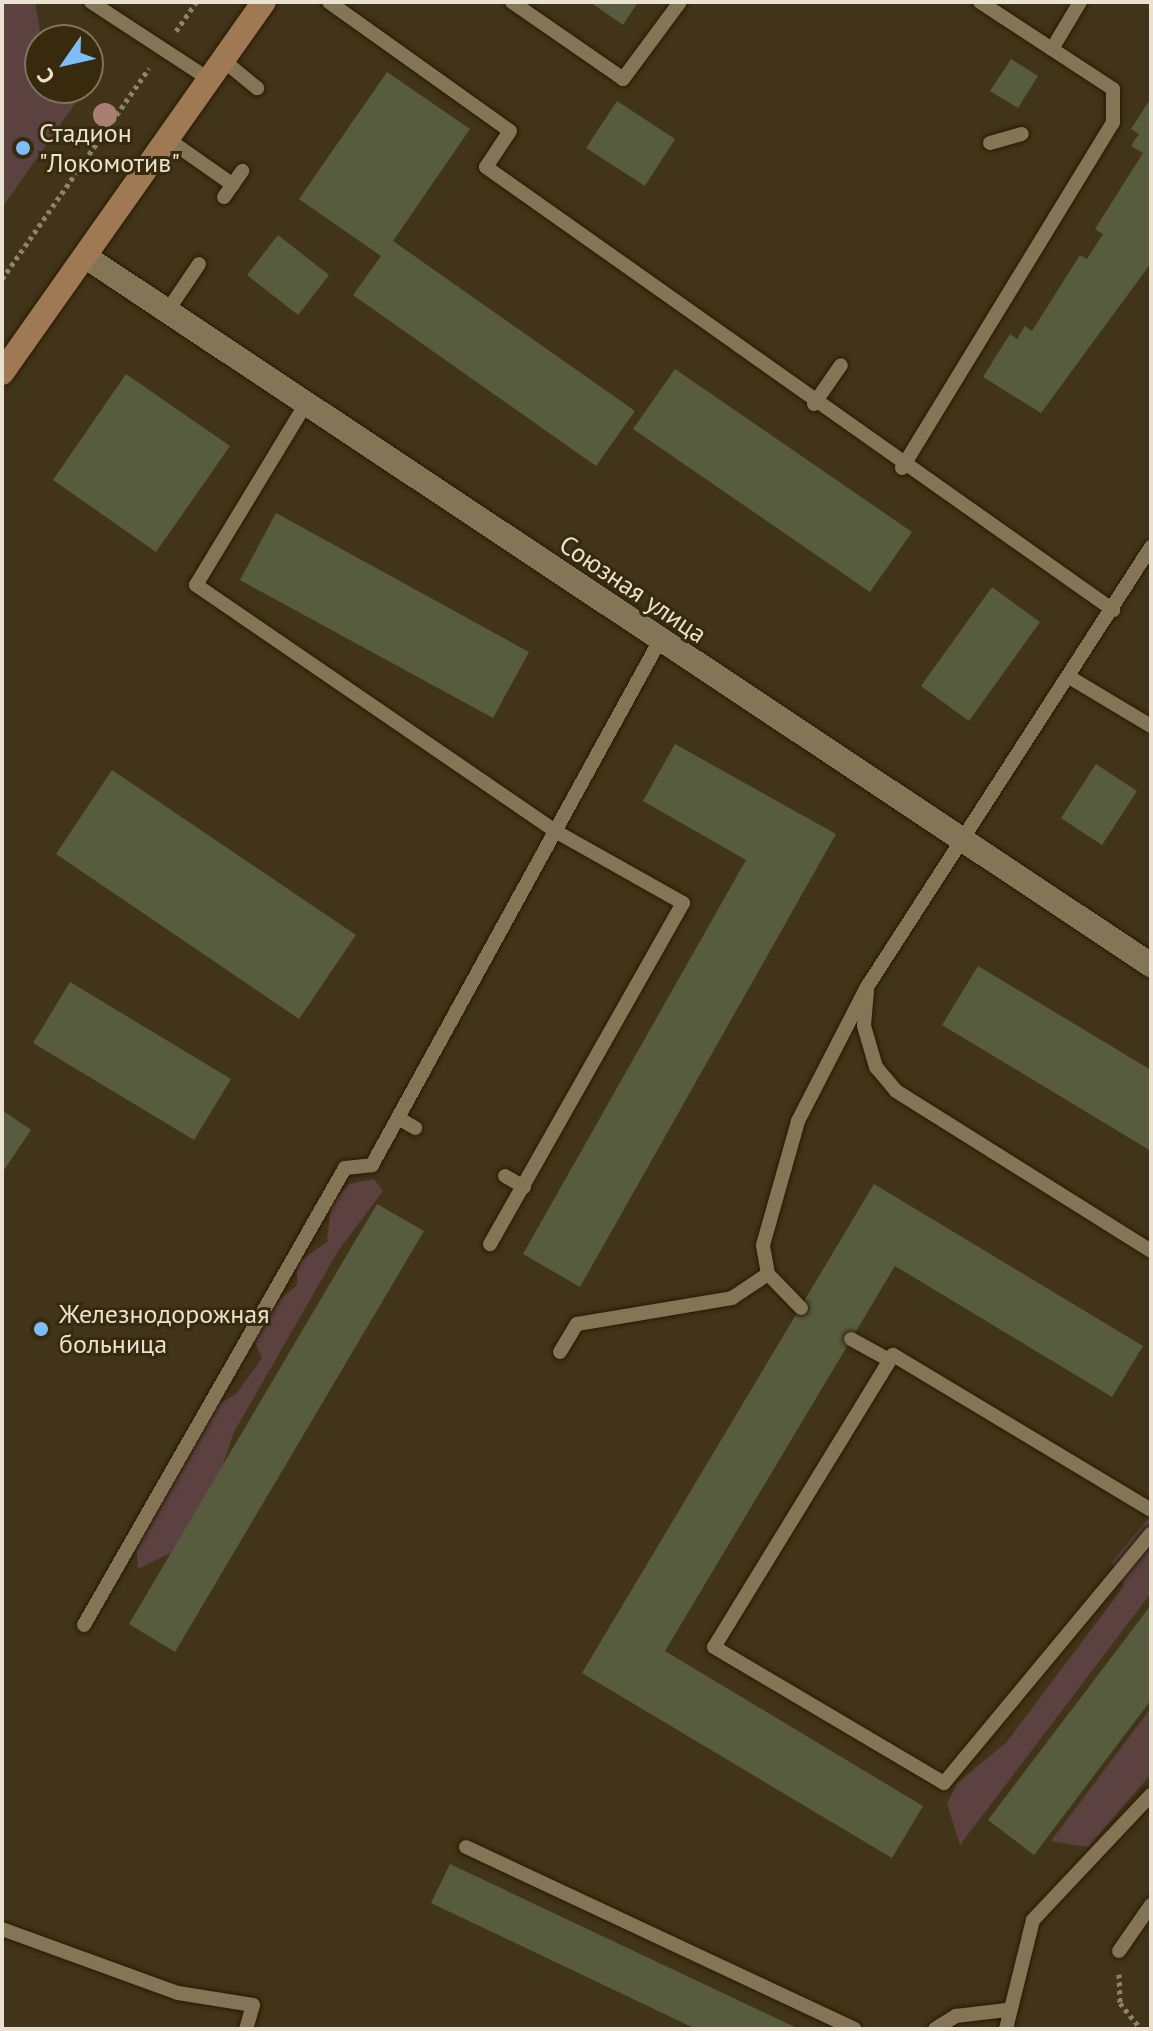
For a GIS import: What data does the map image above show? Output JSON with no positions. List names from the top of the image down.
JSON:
{
  "streets": {
    "street": ["Союзная улица"]
  },
  "places": ["Стадион \"Локомотив\"", "Железнодорожная больница"],
  "north": "bottom left"
}
